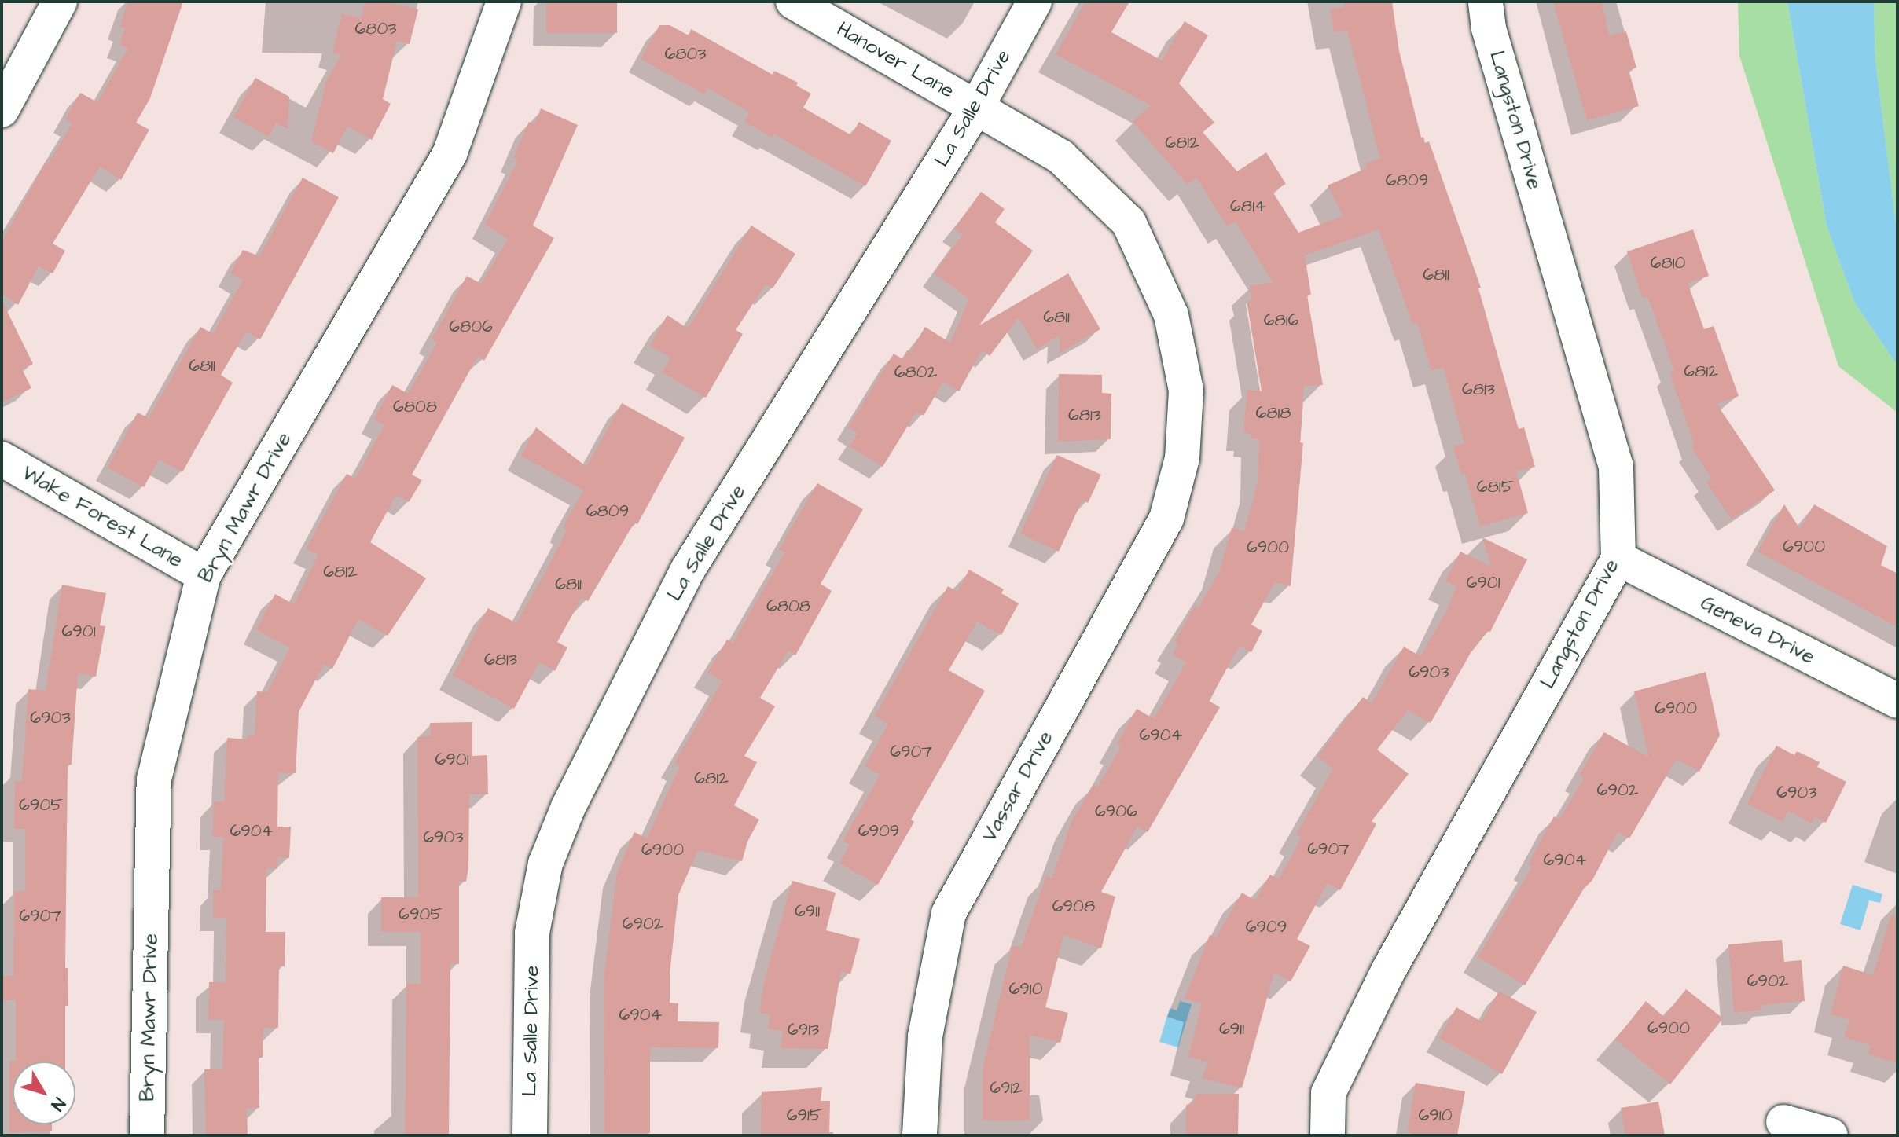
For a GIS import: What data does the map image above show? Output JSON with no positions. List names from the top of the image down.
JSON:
{
  "streets": {
    "street": [
      "Hanover Lane",
      "La Salle Drive",
      "Langston Drive",
      "Bryn Mawr Drive",
      "Wake Forest Lane",
      "Geneva Drive",
      "Vassar Drive"
    ]
  },
  "crossings": [
    ["Hanover Lane", "La Salle Drive"],
    ["Hanover Lane", "Vassar Drive"],
    ["Langston Drive", "Geneva Drive"],
    ["Bryn Mawr Drive", "Wake Forest Lane"]
  ],
  "house_numbers": [
    "6803",
    "6803",
    "6812",
    "6809",
    "6814",
    "6810",
    "6811",
    "6811",
    "6816",
    "6806",
    "6811",
    "6812",
    "6802",
    "6813",
    "6808",
    "6818",
    "6813",
    "6815",
    "6809",
    "6900",
    "6900",
    "6812",
    "6901",
    "6811",
    "6808",
    "6901",
    "6813",
    "6903",
    "6900",
    "6903",
    "6904",
    "6907",
    "6901",
    "6812",
    "6902",
    "6903",
    "6905",
    "6906",
    "6904",
    "6909",
    "6903",
    "6907",
    "6900",
    "6904",
    "6908",
    "6911",
    "6905",
    "6907",
    "6902",
    "6909",
    "6902",
    "6910",
    "6904",
    "6900",
    "6911",
    "6913",
    "6912",
    "6915",
    "6910"
  ],
  "north": "bottom right"
}
